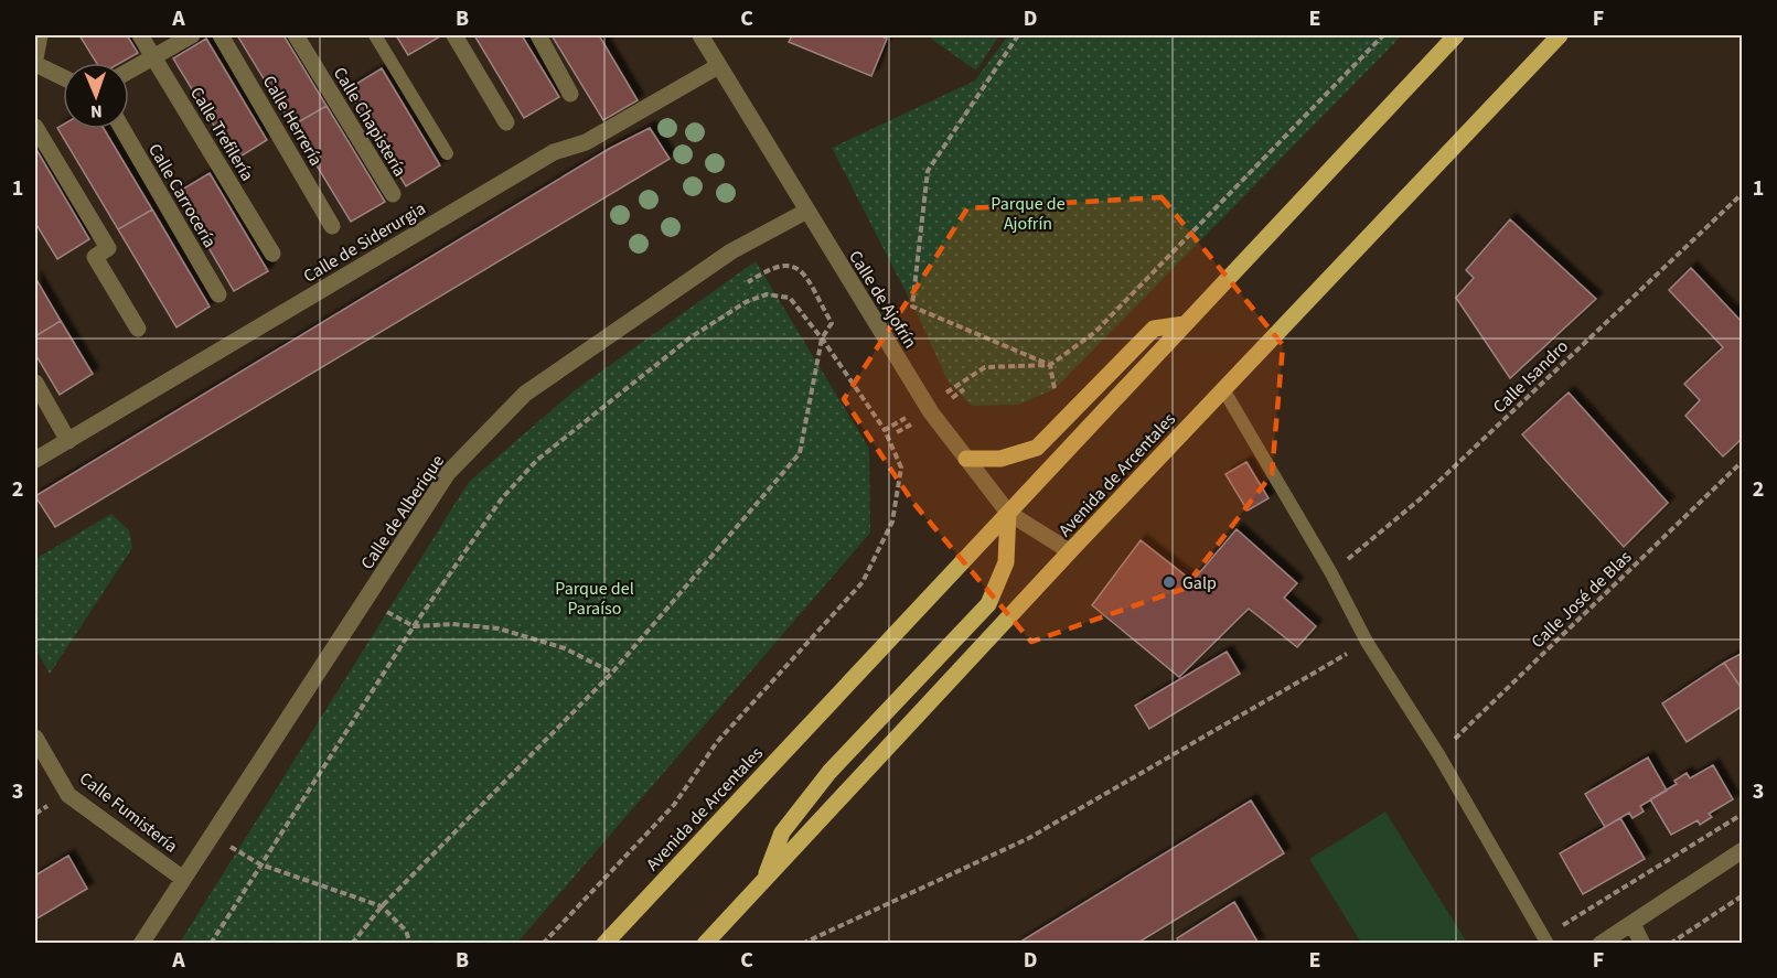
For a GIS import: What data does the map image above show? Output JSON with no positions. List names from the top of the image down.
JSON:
{
  "streets": {
    "main road": ["Avenida de Arcentales"],
    "street": [
      "Calle Herrería",
      "Calle Chapistería",
      "Calle Trefilería",
      "Calle Carrocería",
      "Calle de Siderurgia",
      "Calle de Ajofrín",
      "Calle de Alberique",
      "Calle Fumistería"
    ],
    "path": ["Calle Isandro", "Calle José de Blas"]
  },
  "crossings": [
    ["Calle de Siderurgia", "Calle de Ajofrín"],
    ["Calle de Ajofrín", "Avenida de Arcentales"],
    ["Calle de Ajofrín", "Calle de Alberique"],
    ["Calle de Alberique", "Calle Fumistería"]
  ],
  "parks": ["Parque de Ajofrín", "Parque del Paraíso"],
  "places": ["Galp"],
  "north": "bottom",
  "grid": {
    "columns": [
      "A",
      "B",
      "C",
      "D",
      "E",
      "F"
    ],
    "rows": ["1", "2", "3"]
  }
}
